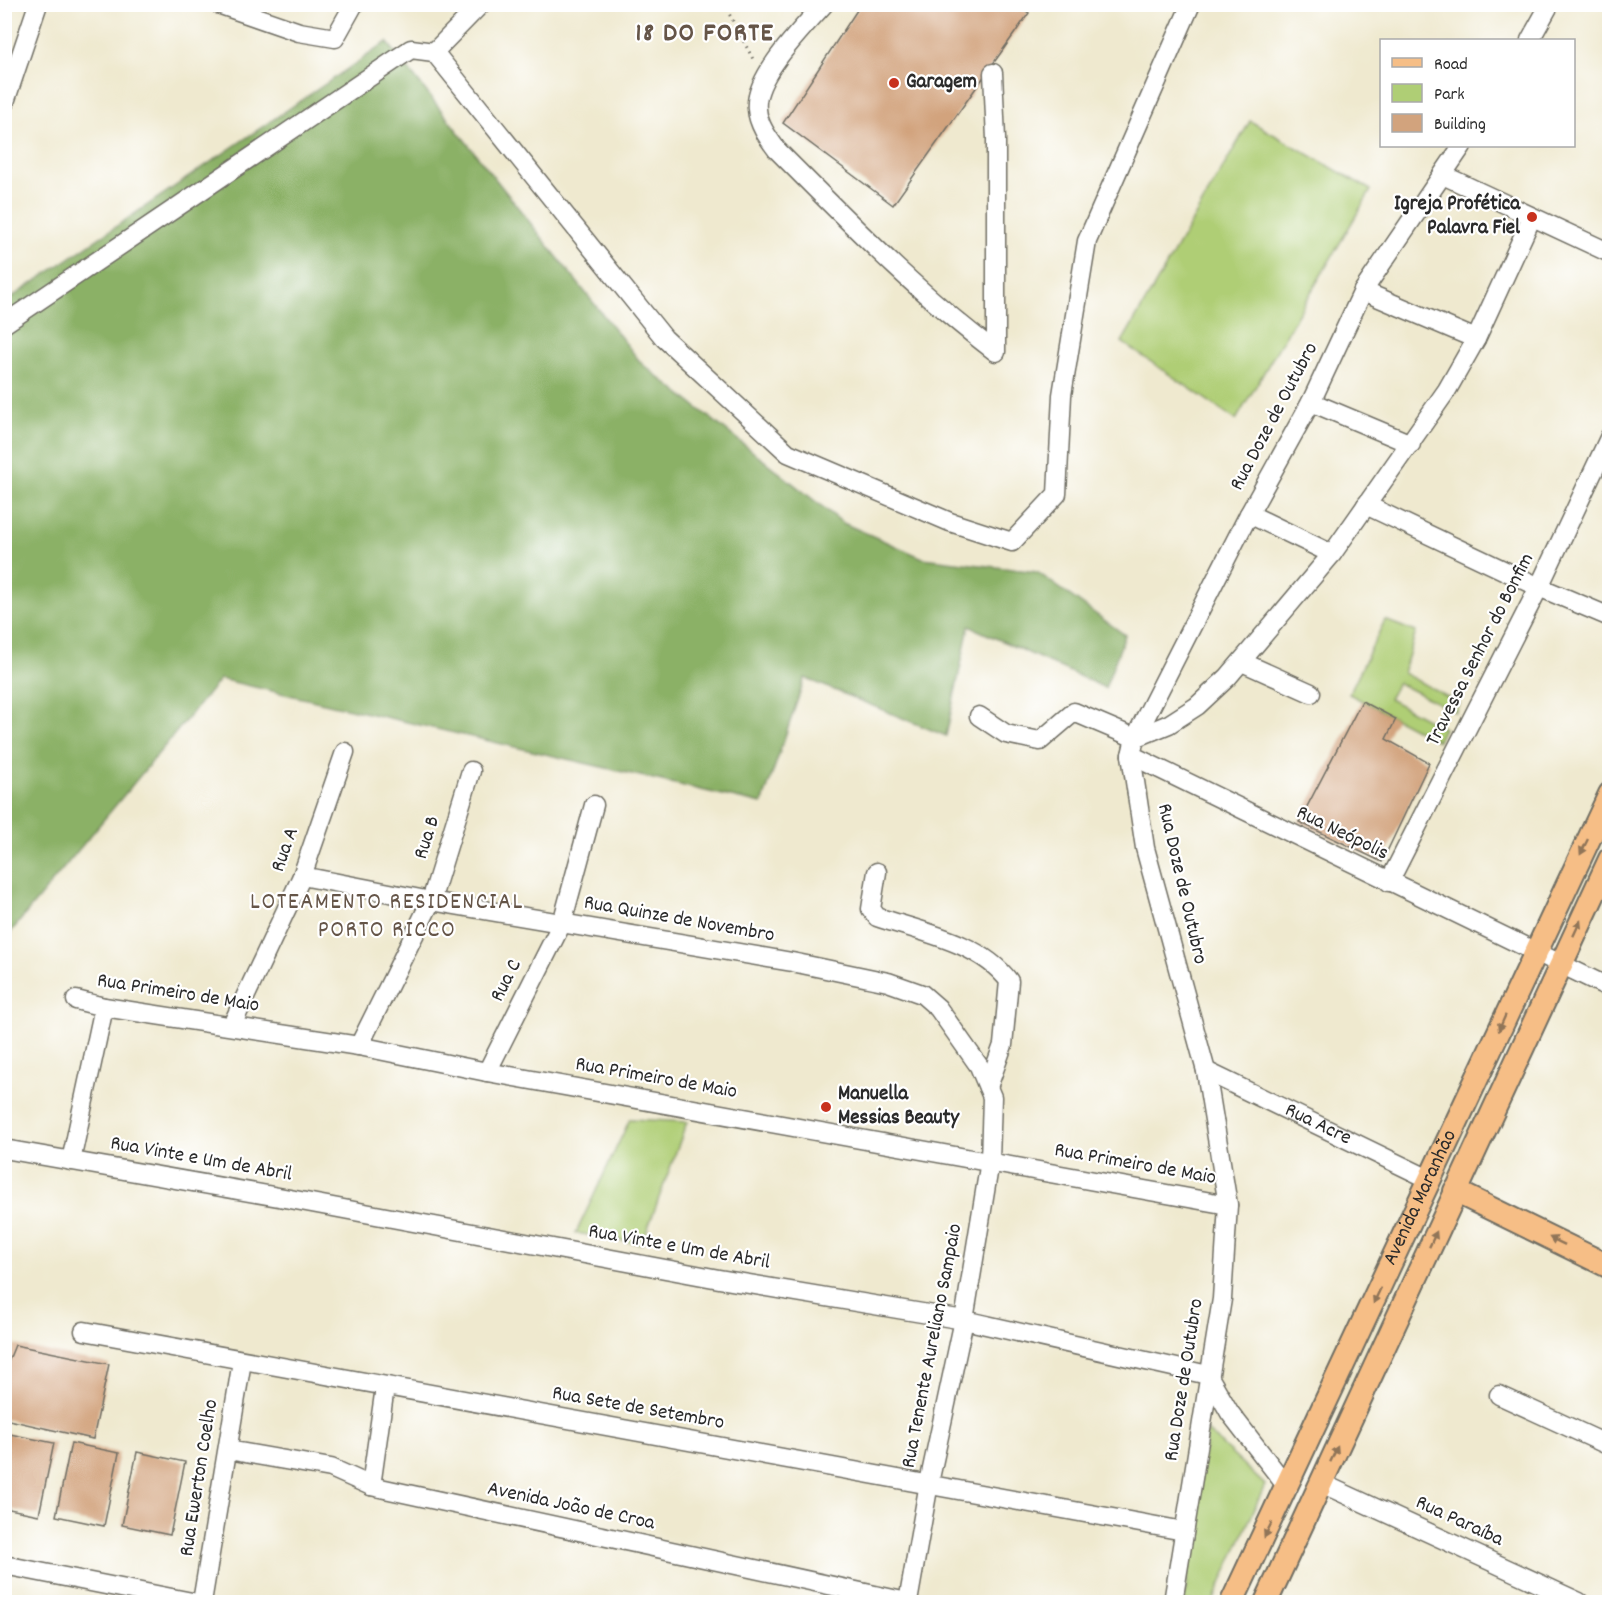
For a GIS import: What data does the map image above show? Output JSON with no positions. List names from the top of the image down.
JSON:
{
  "streets": {
    "main road": ["Avenida Maranhão"],
    "street": [
      "Rua Doze de Outubro",
      "Travessa Senhor do Bonfim",
      "Rua Neópolis",
      "Rua B",
      "Rua A",
      "Rua Quinze de Novembro",
      "Rua C",
      "Rua Primeiro de Maio",
      "Rua Acre",
      "Rua Vinte e Um de Abril",
      "Rua Tenente Aureliano Sampaio",
      "Rua Sete de Setembro",
      "Rua Ewerton Coelho",
      "Avenida João de Croa",
      "Rua Paraíba"
    ]
  },
  "crossings": [
    ["Rua Doze de Outubro", "Rua Neópolis"],
    ["Rua Doze de Outubro", "Rua Primeiro de Maio"],
    ["Rua Doze de Outubro", "Rua Acre"],
    ["Rua Doze de Outubro", "Rua Vinte e Um de Abril"],
    ["Rua Doze de Outubro", "Rua Sete de Setembro"],
    ["Travessa Senhor do Bonfim", "Rua Neópolis"],
    ["Rua Neópolis", "Avenida Maranhão"],
    ["Rua B", "Rua Quinze de Novembro"],
    ["Rua B", "Rua Primeiro de Maio"],
    ["Rua A", "Rua Quinze de Novembro"],
    ["Rua A", "Rua Primeiro de Maio"],
    ["Rua Quinze de Novembro", "Rua C"],
    ["Rua Quinze de Novembro", "Rua Tenente Aureliano Sampaio"],
    ["Rua C", "Rua Primeiro de Maio"],
    ["Rua Primeiro de Maio", "Rua Tenente Aureliano Sampaio"],
    ["Rua Acre", "Avenida Maranhão"],
    ["Rua Vinte e Um de Abril", "Rua Tenente Aureliano Sampaio"],
    ["Avenida Maranhão", "Rua Paraíba"],
    ["Rua Tenente Aureliano Sampaio", "Rua Sete de Setembro"],
    ["Rua Tenente Aureliano Sampaio", "Avenida João de Croa"],
    ["Rua Sete de Setembro", "Rua Ewerton Coelho"],
    ["Rua Ewerton Coelho", "Avenida João de Croa"]
  ],
  "districts": ["18 DO FORTE", "LOTEAMENTO RESIDENCIAL PORTO RICCO"],
  "places": ["Garagem", "Igreja Profética Palavra Fiel", "Manuella Messias Beauty"],
  "legend": ["Road", "Park", "Building"]
}
